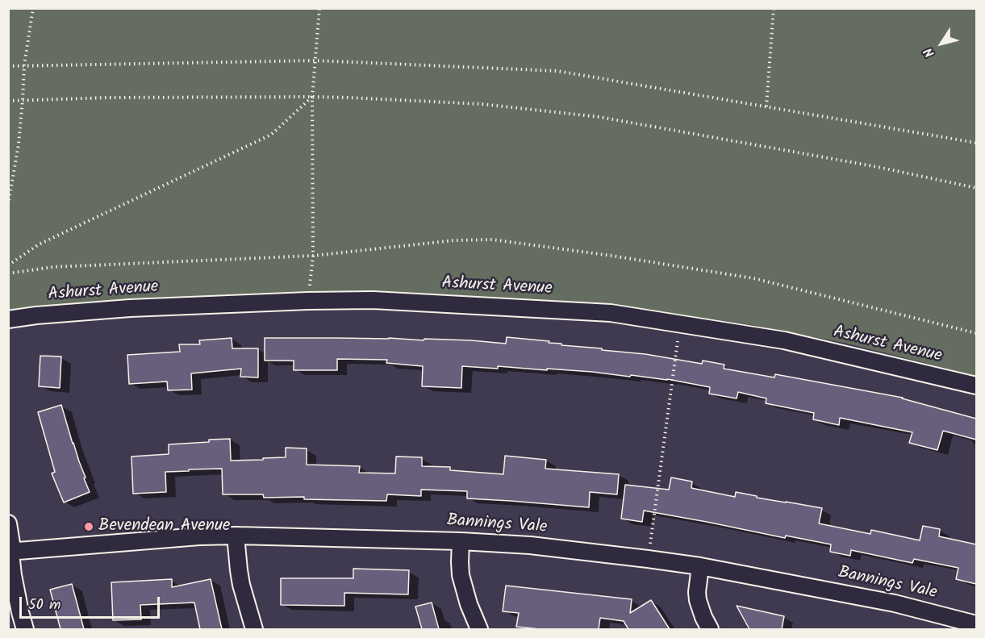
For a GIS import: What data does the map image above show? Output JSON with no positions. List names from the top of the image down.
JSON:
{
  "streets": {
    "street": ["Ashurst Avenue", "Bannings Vale"]
  },
  "places": ["Bevendean Avenue"],
  "scale_bar": "50 m",
  "north": "bottom left"
}
